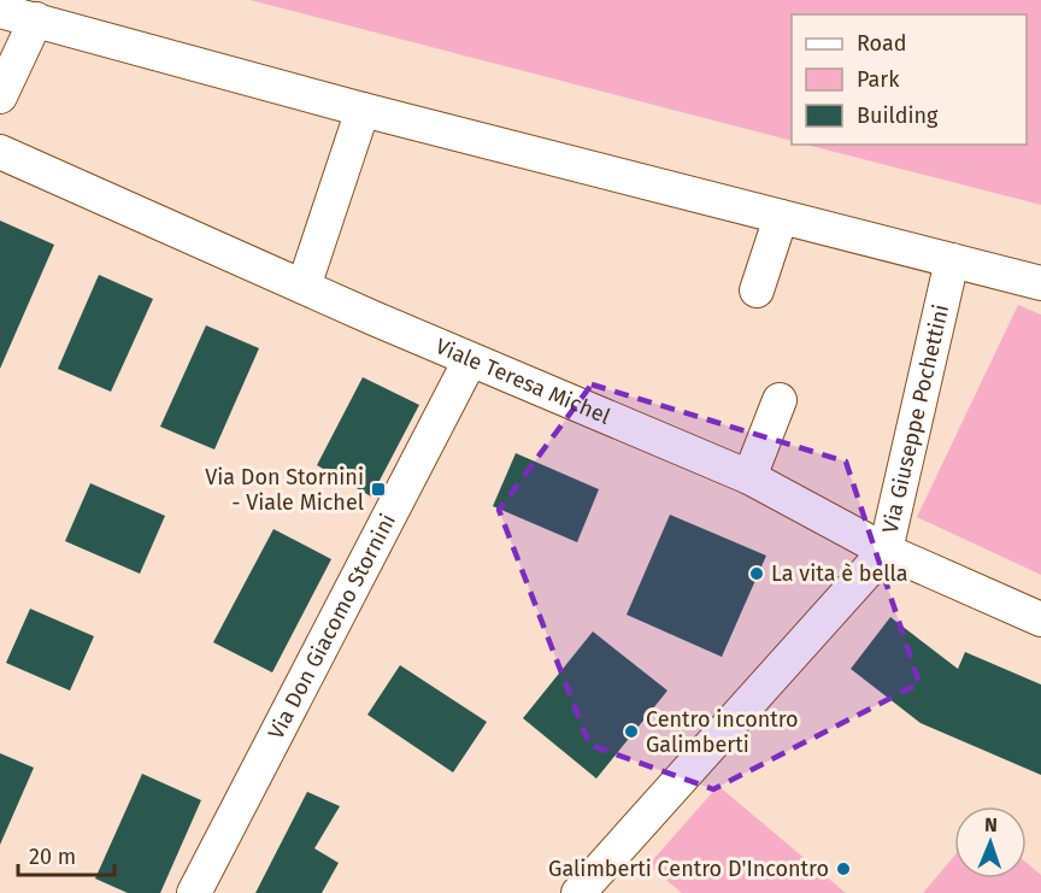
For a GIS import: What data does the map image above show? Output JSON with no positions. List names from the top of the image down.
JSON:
{
  "streets": {
    "street": ["Viale Teresa Michel", "Via Giuseppe Pochettini", "Via Don Giacomo Stornini"]
  },
  "crossings": [
    ["Viale Teresa Michel", "Via Giuseppe Pochettini"],
    ["Viale Teresa Michel", "Via Don Giacomo Stornini"]
  ],
  "places": {
    "transit": ["Via Don Stornini - Viale Michel"],
    "other": ["La vita è bella", "Centro incontro Galimberti", "Galimberti Centro D'Incontro"]
  },
  "legend": ["Road", "Park", "Building"],
  "scale_bar": "20 m",
  "north": "top"
}
